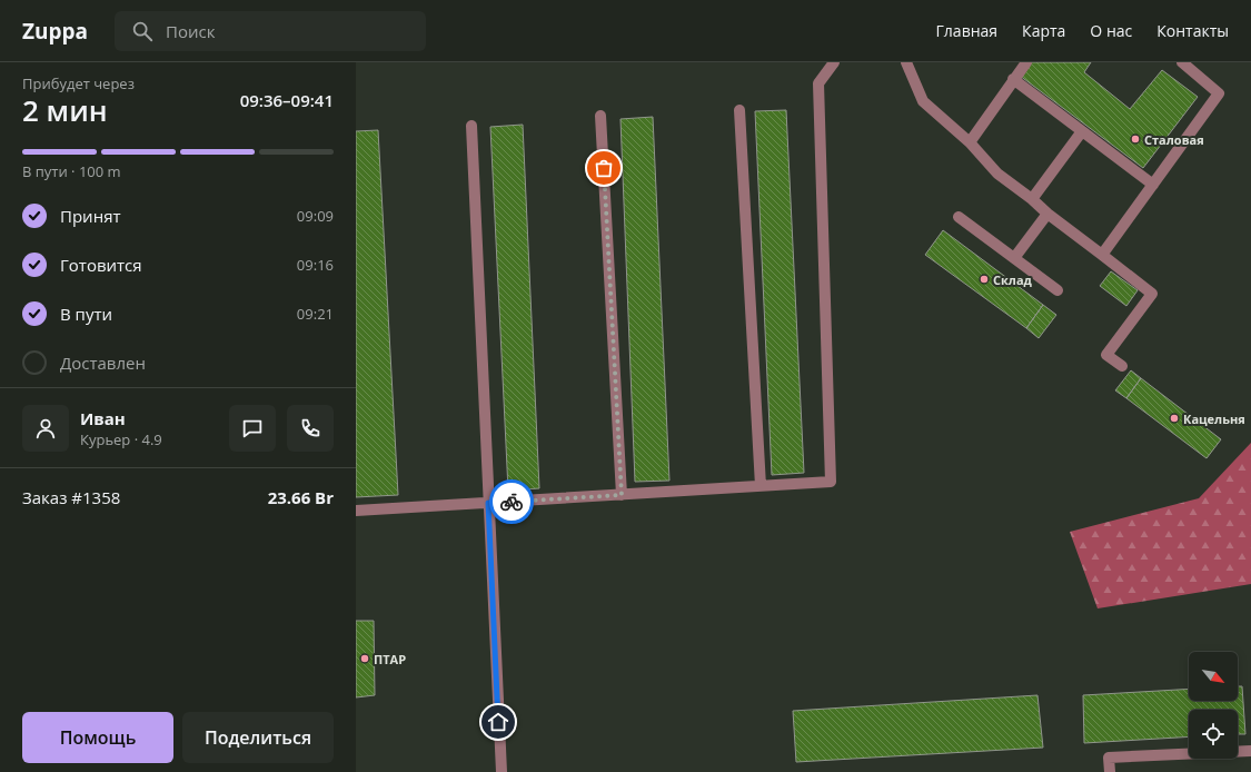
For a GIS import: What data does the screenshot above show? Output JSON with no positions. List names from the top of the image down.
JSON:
{
  "places": [
    "Сталовая",
    "Склад",
    "Кацельня",
    "ПТАР"
  ],
  "north": "bottom right",
  "page": {
    "header": "Zuppa",
    "search": "Поиск",
    "nav": [
      "Главная",
      "Карта",
      "О нас",
      "Контакты"
    ],
    "heading": ["2 мин", "Прибудет через", "09:36–09:41"],
    "panel": [
      "Иван",
      "Курьер · 4.9",
      "Заказ #1358",
      "23.66 Br"
    ],
    "bar": "В пути · 100 m",
    "list": [
      ["Принят", "09:09"],
      ["Готовится", "09:16"],
      ["В пути", "09:21"],
      "Доставлен"
    ],
    "buttons": ["Помощь", "Поделиться"]
  }
}
